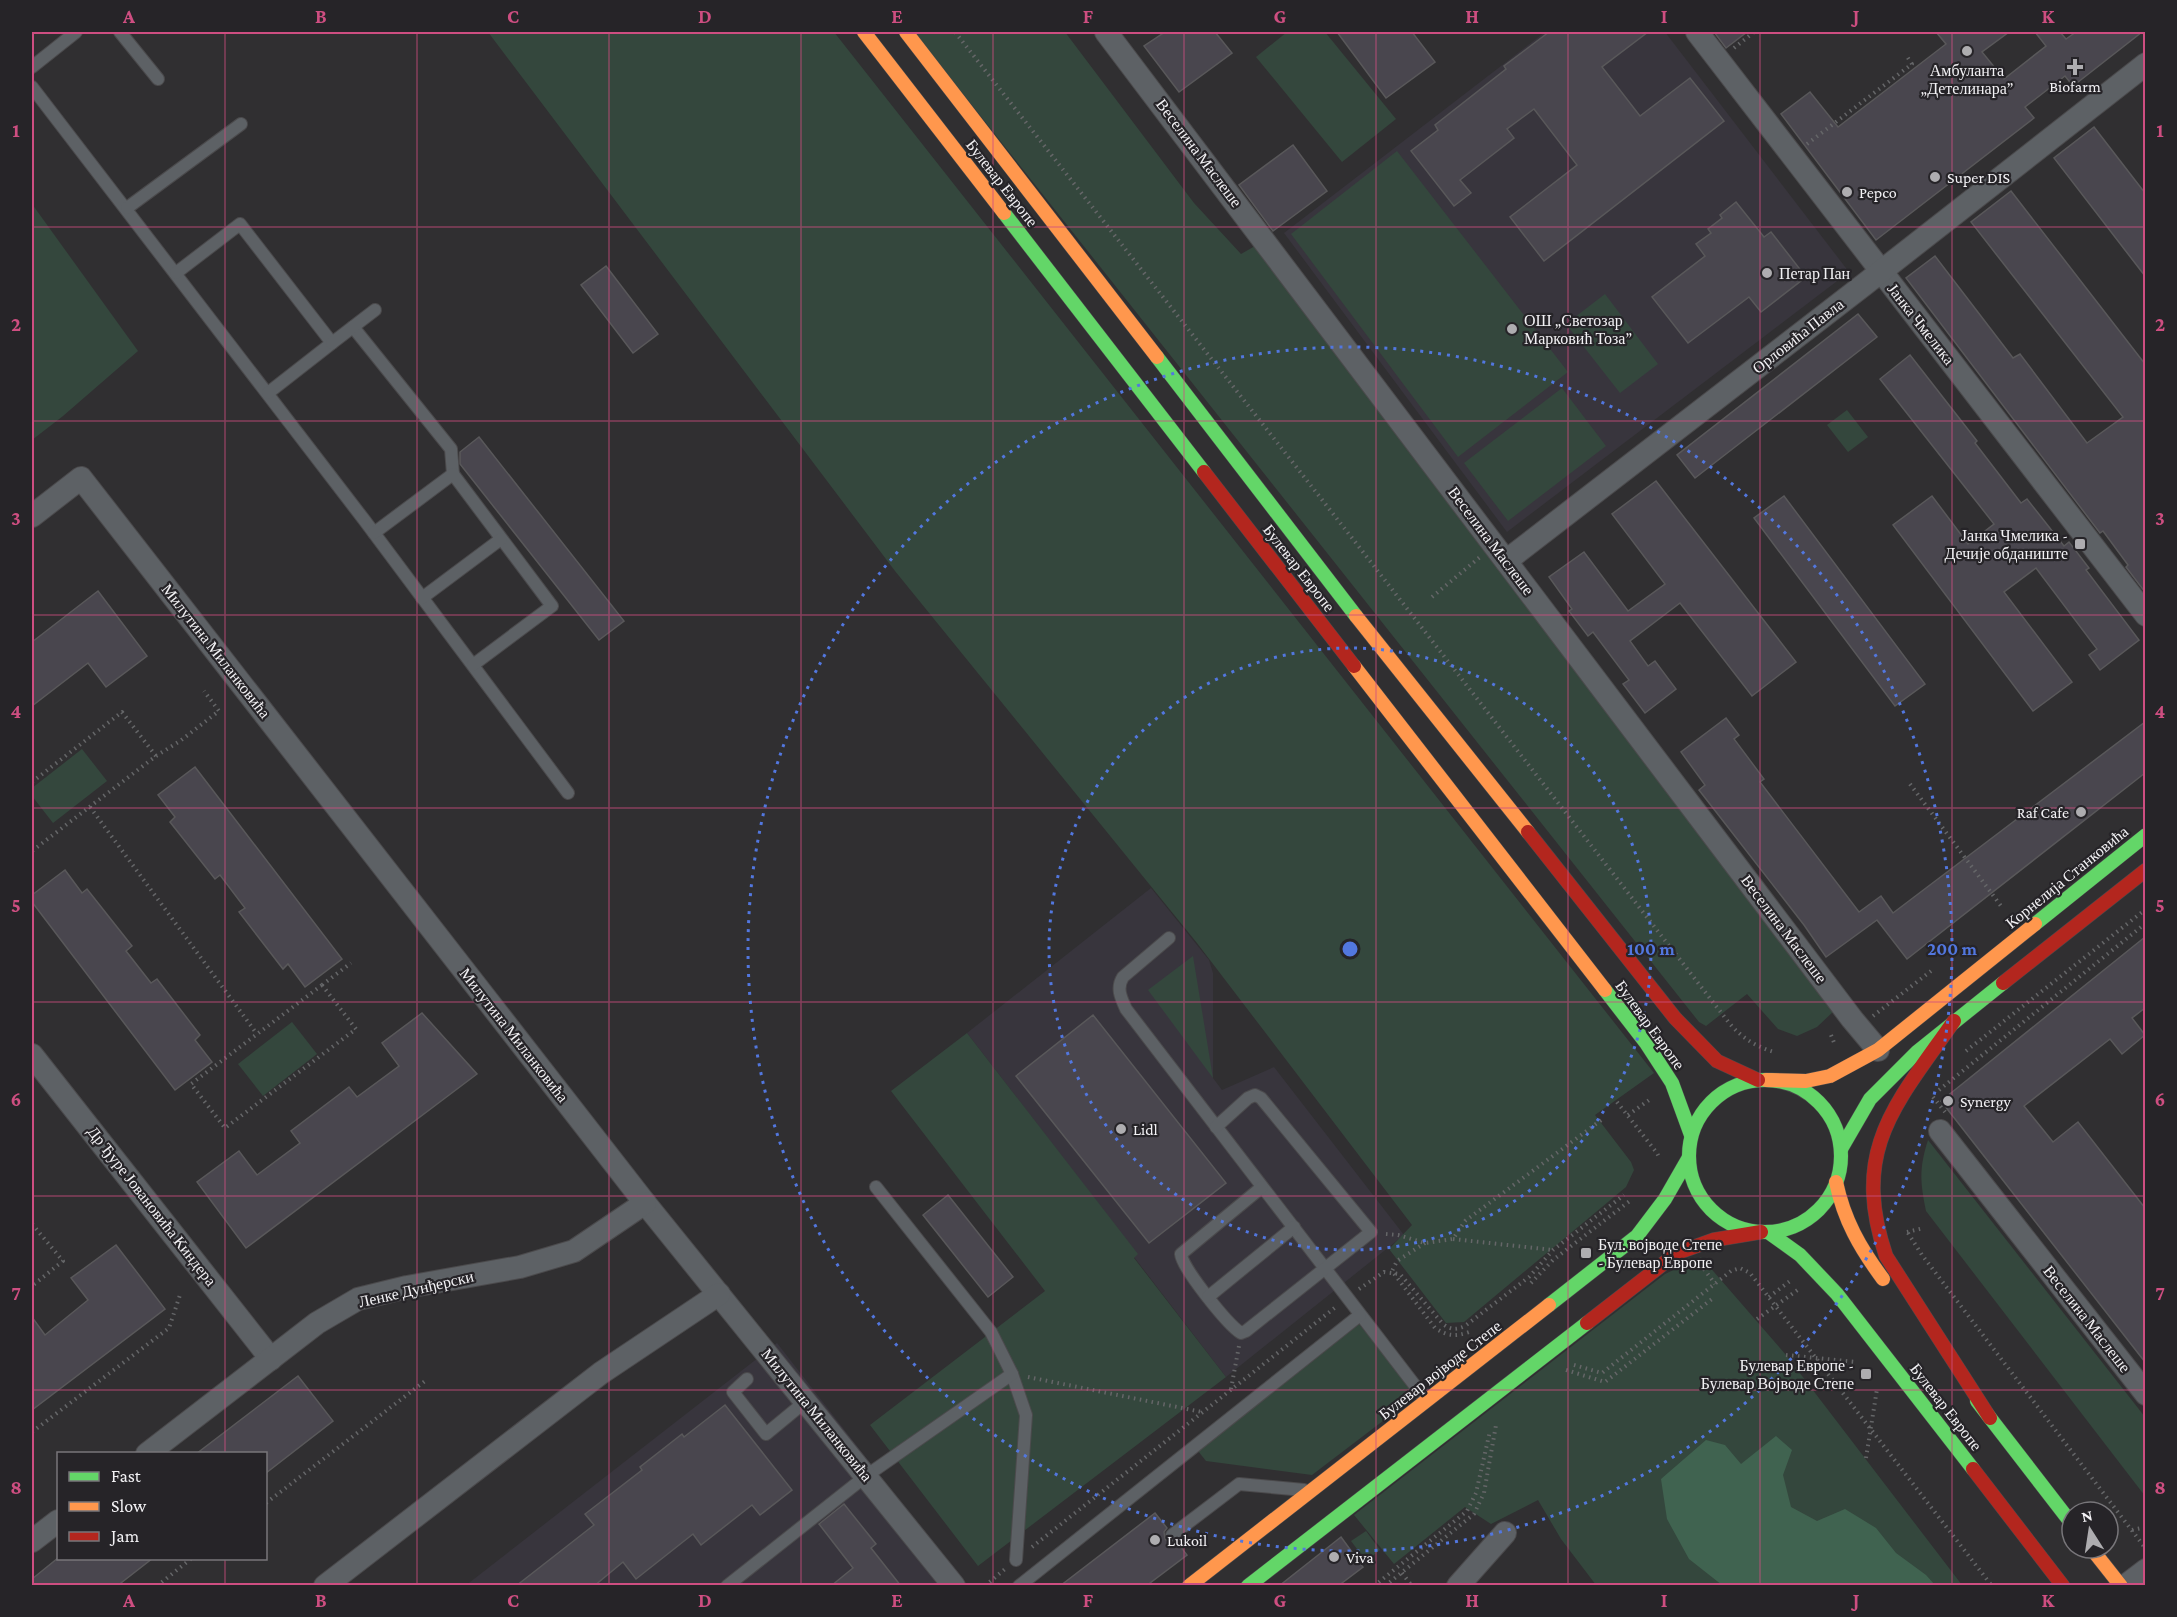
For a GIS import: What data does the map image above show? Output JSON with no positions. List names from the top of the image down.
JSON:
{
  "streets": {
    "main road": ["Булевар Европе", "Корнелија Станковића", "Булевар војводе Степе"],
    "street": [
      "Веселина Маслеше",
      "Јанка Чмелика",
      "Орловића Павла",
      "Милутина Миланковића",
      "Др Ђуре Јовановића Киндера",
      "Ленке Дунђерски"
    ]
  },
  "crossings": [
    ["Веселина Маслеше", "Орловића Павла"],
    ["Веселина Маслеше", "Корнелија Станковића"],
    ["Булевар Европе", "Корнелија Станковића"],
    ["Булевар Европе", "Булевар војводе Степе"],
    ["Јанка Чмелика", "Орловића Павла"],
    ["Милутина Миланковића", "Ленке Дунђерски"],
    ["Корнелија Станковића", "Булевар војводе Степе"],
    ["Др Ђуре Јовановића Киндера", "Ленке Дунђерски"]
  ],
  "places": {
    "other": [
      "Амбуланта „Детелинара”",
      "Super DIS",
      "Pepco",
      "Петар Пан",
      "ОШ „Светозар Марковић Тоза”",
      "Raf Cafe",
      "Synergy",
      "Lidl",
      "Lukoil",
      "Viva"
    ],
    "health": ["Biofarm"],
    "transit": ["Јанка Чмелика - Дечије обданиште", "Бул. војводе Степе - Булевар Европе", "Булевар Европе - Булевар Војводе Степе"]
  },
  "legend": ["Fast", "Slow", "Jam"],
  "north": "top",
  "grid": {
    "columns": [
      "A",
      "B",
      "C",
      "D",
      "E",
      "F",
      "G",
      "H",
      "I",
      "J",
      "K"
    ],
    "rows": [
      "1",
      "2",
      "3",
      "4",
      "5",
      "6",
      "7",
      "8"
    ]
  },
  "rings": ["100 m", "200 m"]
}
